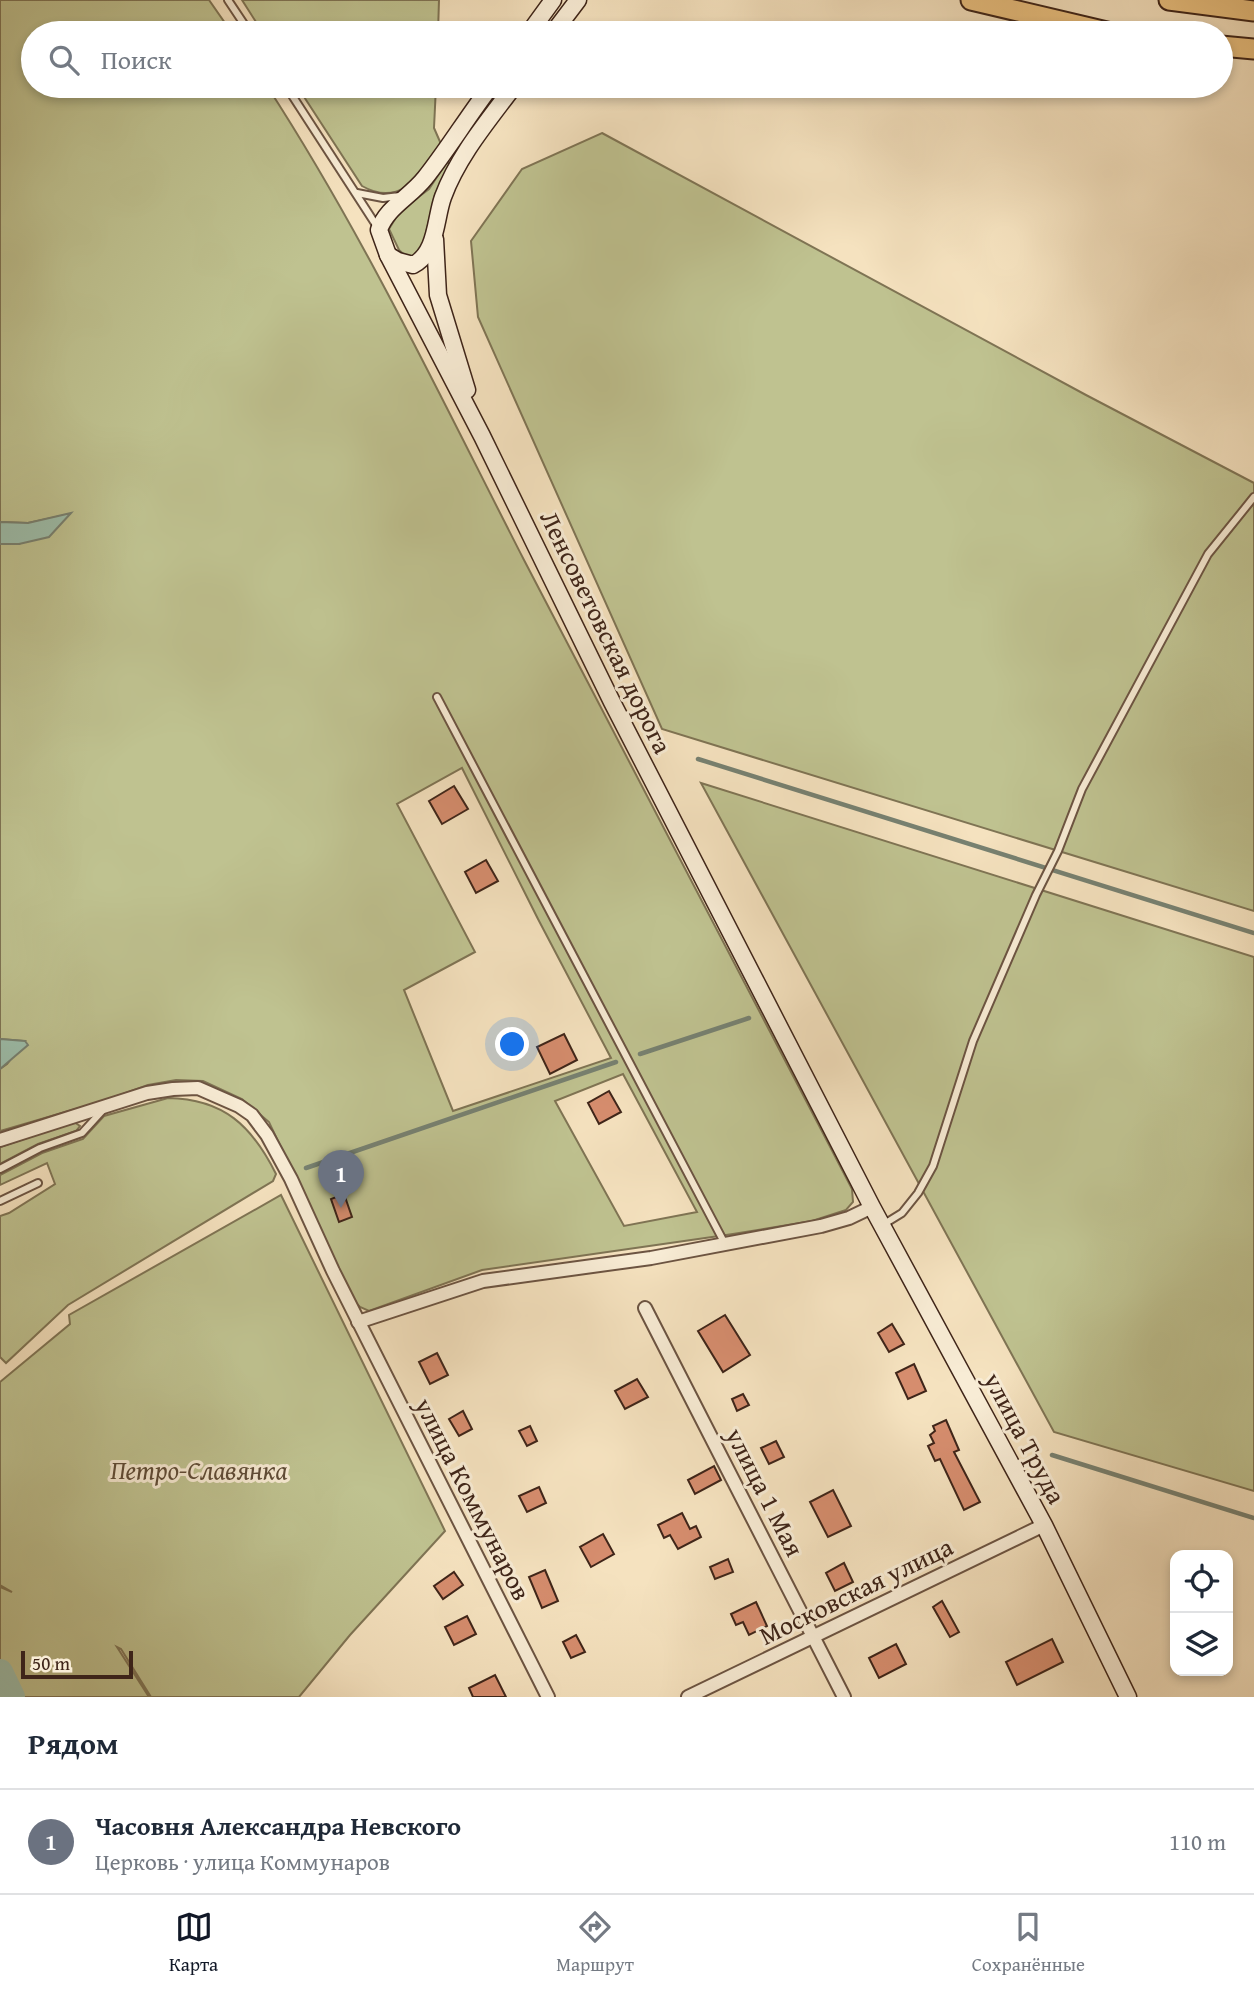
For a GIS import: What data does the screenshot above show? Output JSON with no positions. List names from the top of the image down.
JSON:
{
  "streets": {
    "street": [
      "Ленсоветовская дорога",
      "улица Труда",
      "улица 1 Мая",
      "улица Коммунаров",
      "Московская улица"
    ]
  },
  "crossings": [
    ["Ленсоветовская дорога", "улица Труда"],
    ["улица Труда", "Московская улица"],
    ["улица 1 Мая", "Московская улица"]
  ],
  "parks": ["Петро-Славянка"],
  "scale_bar": "50 m",
  "page": {
    "search": "Поиск",
    "pins": "1",
    "scale": "50 m",
    "heading": "Рядом",
    "list": [
      {
        "mark": "1",
        "name": "Часовня Александра Невского",
        "note": "Церковь · улица Коммунаров",
        "value": "110 m"
      }
    ],
    "nav": ["Карта", "Маршрут", "Сохранённые"]
  }
}
